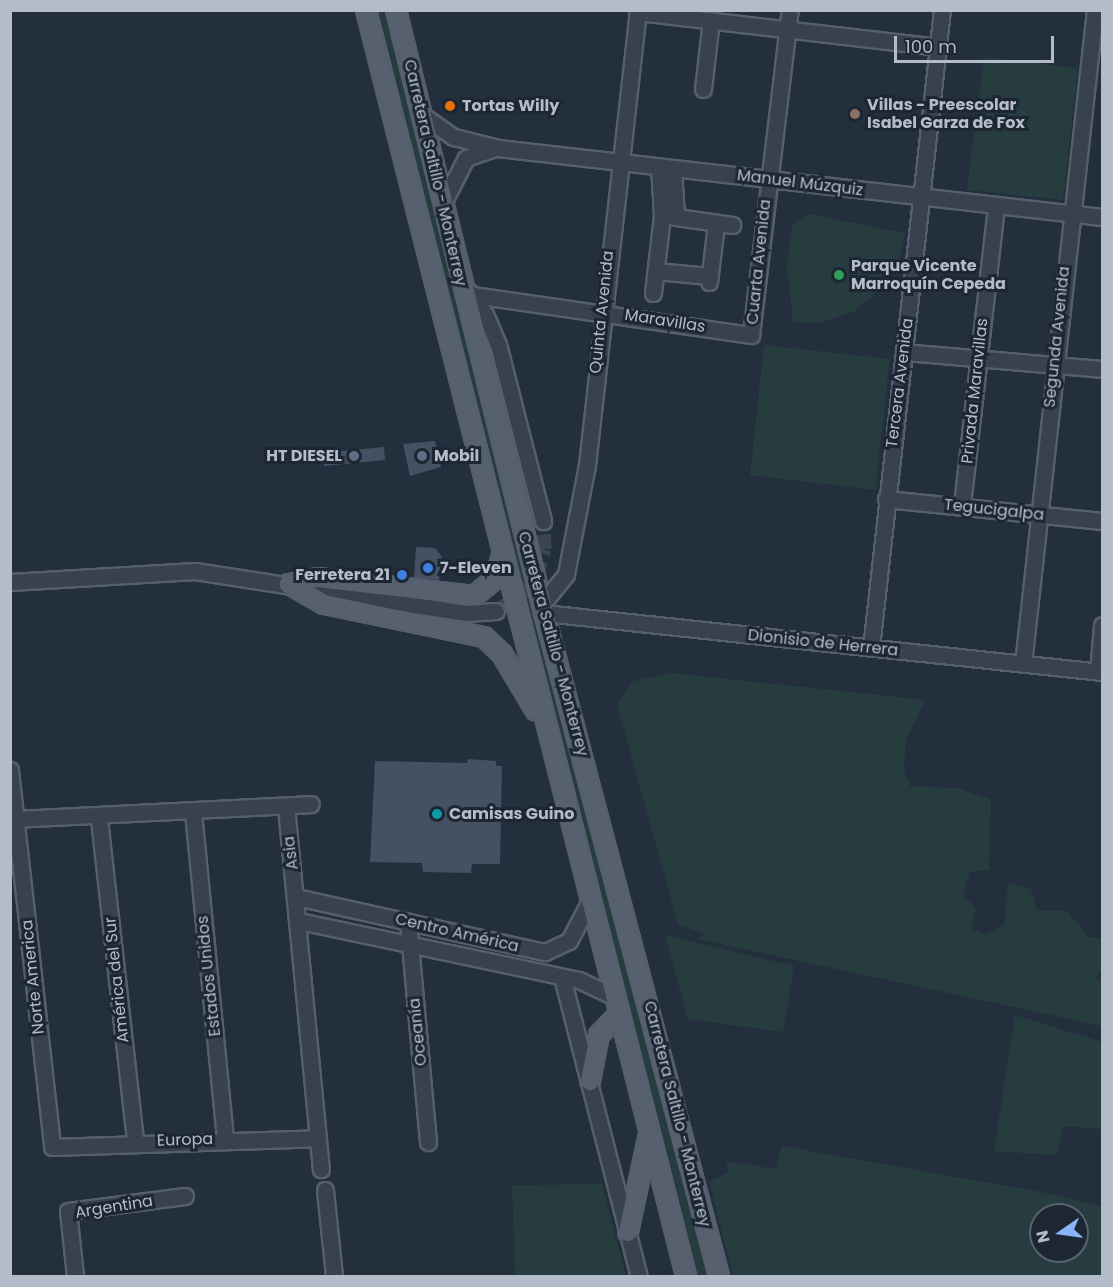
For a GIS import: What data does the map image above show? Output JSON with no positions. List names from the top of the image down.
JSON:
{
  "streets": {
    "main road": ["Carretera Saltillo - Monterrey"],
    "street": [
      "Manuel Múzquiz",
      "Cuarta Avenida",
      "Quinta Avenida",
      "Maravillas",
      "Segunda Avenida",
      "Tercera Avenida",
      "Privada Maravillas",
      "Tegucigalpa",
      "Dionisio de Herrera",
      "Asia",
      "Centro América",
      "Estados Unidos",
      "Norte America",
      "América del Sur",
      "Oceanía",
      "Europa",
      "Argentina"
    ]
  },
  "crossings": [
    ["Carretera Saltillo - Monterrey", "Manuel Múzquiz"],
    ["Carretera Saltillo - Monterrey", "Quinta Avenida"],
    ["Carretera Saltillo - Monterrey", "Maravillas"],
    ["Carretera Saltillo - Monterrey", "Dionisio de Herrera"],
    ["Carretera Saltillo - Monterrey", "Centro América"],
    ["Manuel Múzquiz", "Cuarta Avenida"],
    ["Manuel Múzquiz", "Quinta Avenida"],
    ["Manuel Múzquiz", "Segunda Avenida"],
    ["Manuel Múzquiz", "Tercera Avenida"],
    ["Manuel Múzquiz", "Privada Maravillas"],
    ["Cuarta Avenida", "Maravillas"],
    ["Quinta Avenida", "Maravillas"],
    ["Quinta Avenida", "Dionisio de Herrera"],
    ["Segunda Avenida", "Tegucigalpa"],
    ["Segunda Avenida", "Dionisio de Herrera"],
    ["Tercera Avenida", "Tegucigalpa"],
    ["Tercera Avenida", "Dionisio de Herrera"],
    ["Privada Maravillas", "Tegucigalpa"],
    ["Asia", "Centro América"],
    ["Asia", "Europa"],
    ["Centro América", "Oceanía"],
    ["Estados Unidos", "Europa"],
    ["Norte America", "Europa"],
    ["América del Sur", "Europa"]
  ],
  "places": [
    "Tortas Willy",
    "Villas - Preescolar Isabel Garza de Fox",
    "Parque Vicente Marroquín Cepeda",
    "HT DIESEL",
    "Mobil",
    "7-Eleven",
    "Ferretera 21",
    "Camisas Guino"
  ],
  "scale_bar": "100 m",
  "north": "left"
}
